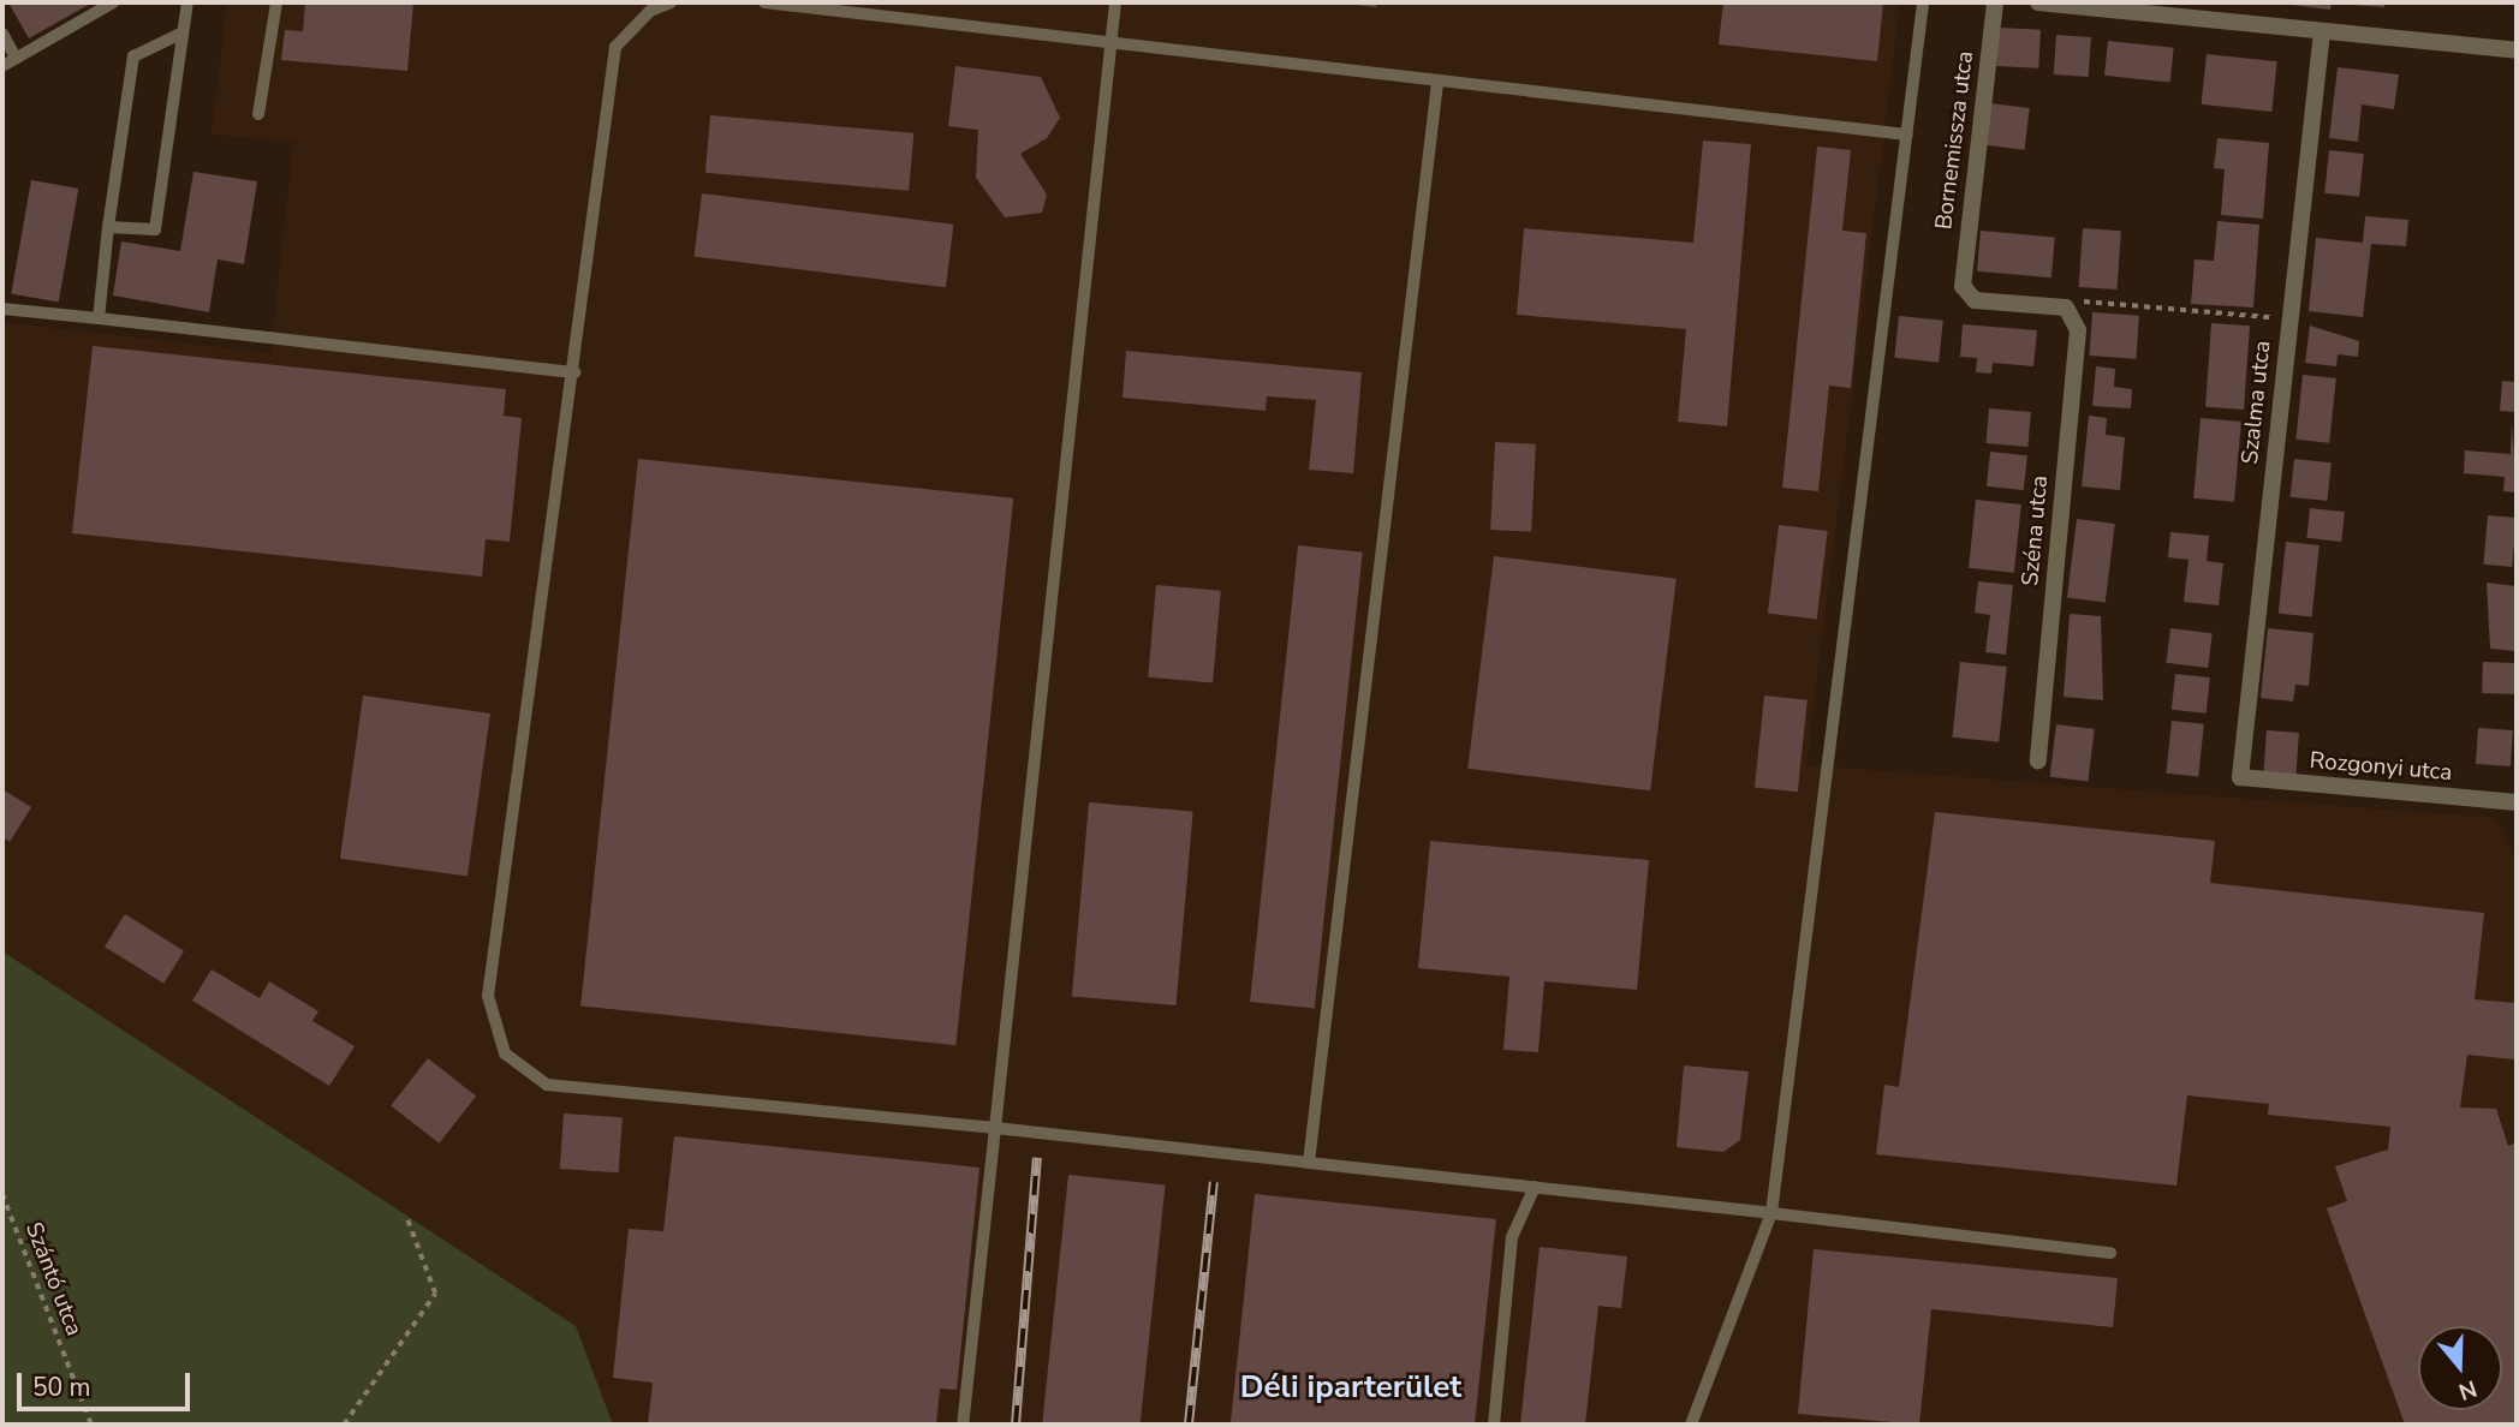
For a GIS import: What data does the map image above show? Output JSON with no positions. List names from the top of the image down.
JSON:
{
  "streets": {
    "street": [
      "Bornemissza utca",
      "Szalma utca",
      "Széna utca",
      "Rozgonyi utca"
    ],
    "path": ["Szántó utca"]
  },
  "crossings": [
    ["Bornemissza utca", "Széna utca"],
    ["Szalma utca", "Rozgonyi utca"]
  ],
  "districts": ["Déli iparterület"],
  "scale_bar": "50 m",
  "north": "bottom"
}
